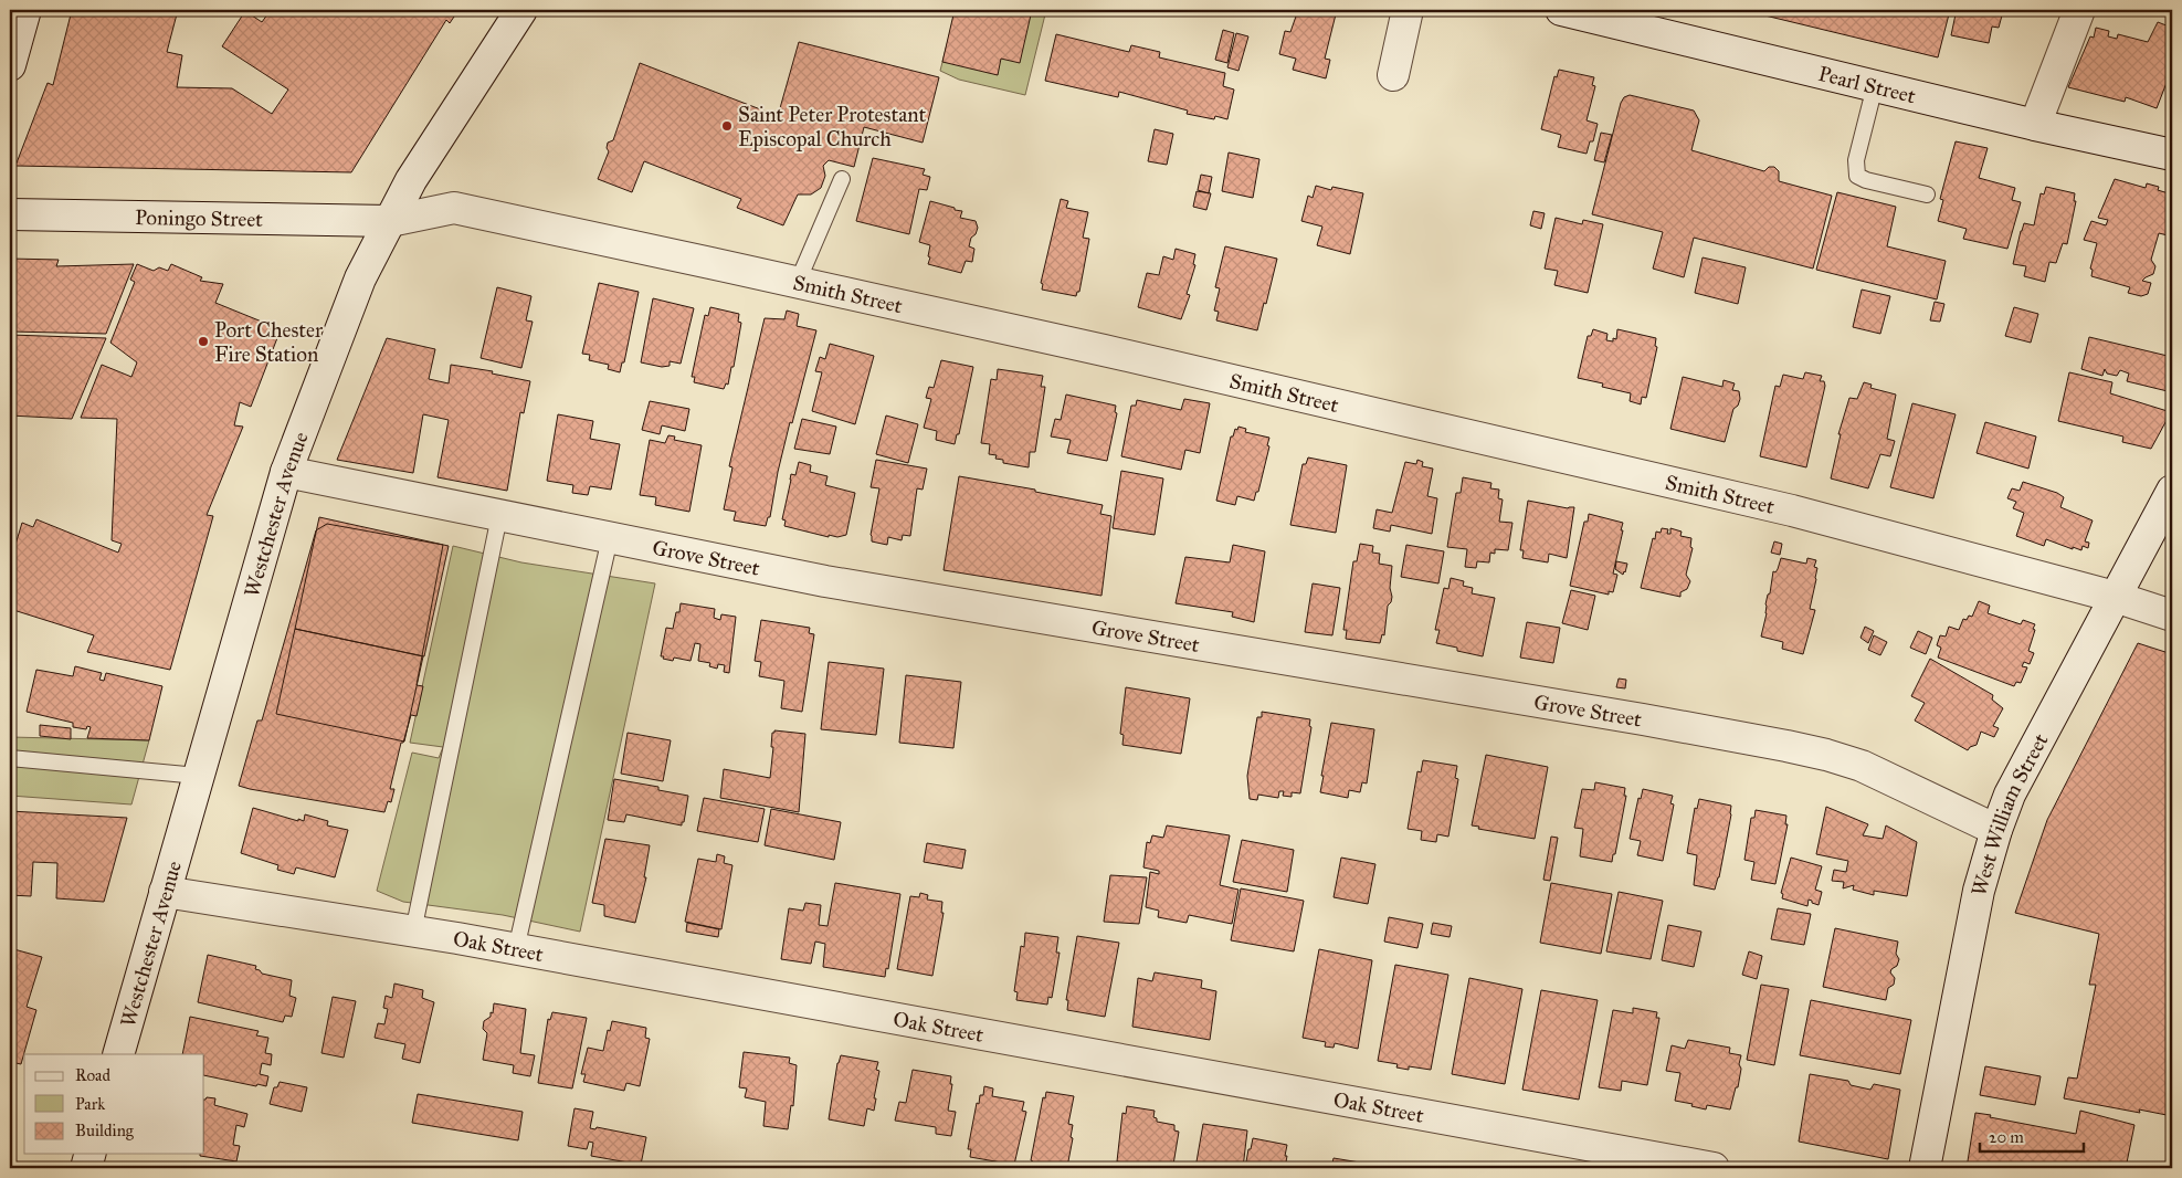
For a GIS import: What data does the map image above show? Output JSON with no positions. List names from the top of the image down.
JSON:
{
  "streets": {
    "street": [
      "Pearl Street",
      "Poningo Street",
      "Smith Street",
      "Westchester Avenue",
      "Grove Street",
      "West William Street",
      "Oak Street"
    ]
  },
  "crossings": [
    ["Poningo Street", "Smith Street"],
    ["Poningo Street", "Westchester Avenue"],
    ["Smith Street", "Westchester Avenue"],
    ["Smith Street", "West William Street"],
    ["Westchester Avenue", "Grove Street"],
    ["Westchester Avenue", "Oak Street"],
    ["Grove Street", "West William Street"]
  ],
  "places": ["Saint Peter Protestant Episcopal Church", "Port Chester Fire Station"],
  "legend": ["Road", "Park", "Building"],
  "scale_bar": "20 m"
}
